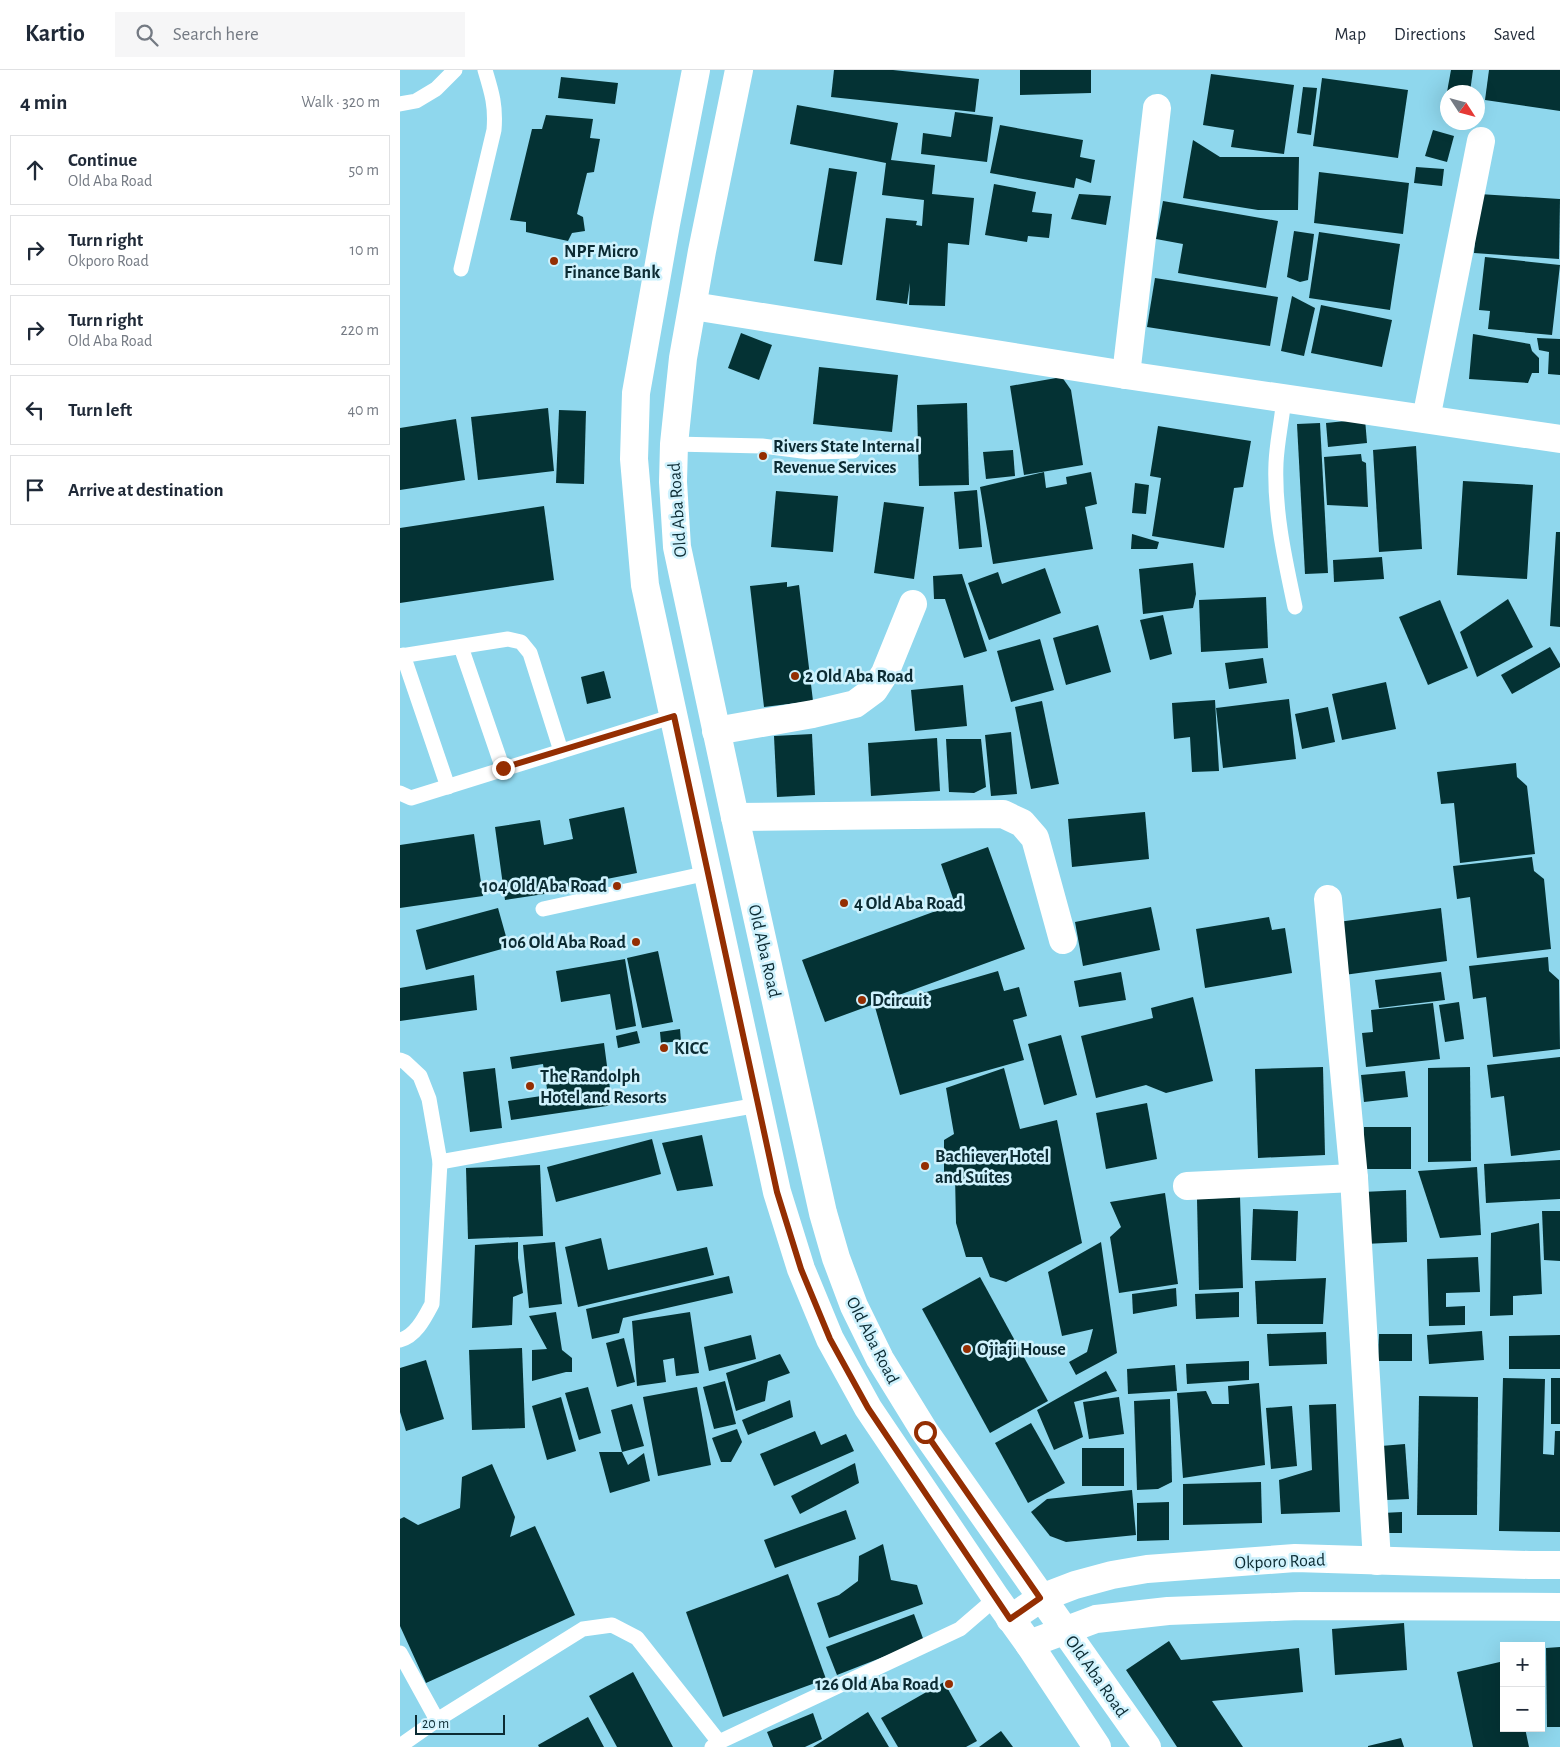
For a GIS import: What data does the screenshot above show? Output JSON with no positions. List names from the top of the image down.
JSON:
{
  "streets": {
    "main road": ["Old Aba Road", "Okporo Road"]
  },
  "crossings": [
    ["Old Aba Road", "Okporo Road"]
  ],
  "places": [
    "NPF Micro Finance Bank",
    "Rivers State Internal Revenue Services",
    "2 Old Aba Road",
    "104 Old Aba Road",
    "4 Old Aba Road",
    "106 Old Aba Road",
    "Dcircuit",
    "KICC",
    "The Randolph Hotel and Resorts",
    "Bachiever Hotel and Suites",
    "Ojiaji House",
    "126 Old Aba Road"
  ],
  "scale_bar": "20 m",
  "north": "bottom right",
  "page": {
    "header": "Kartio",
    "search": "Search here",
    "nav": ["Map", "Directions", "Saved"],
    "heading": ["4 min", "Walk · 320 m"],
    "list": [
      ["Continue", "Old Aba Road", "50 m"],
      ["Turn right", "Okporo Road", "10 m"],
      ["Turn right", "Old Aba Road", "220 m"],
      ["Turn left", "40 m"],
      "Arrive at destination"
    ],
    "map_buttons": ["+", "−"],
    "scale": "20 m"
  }
}
